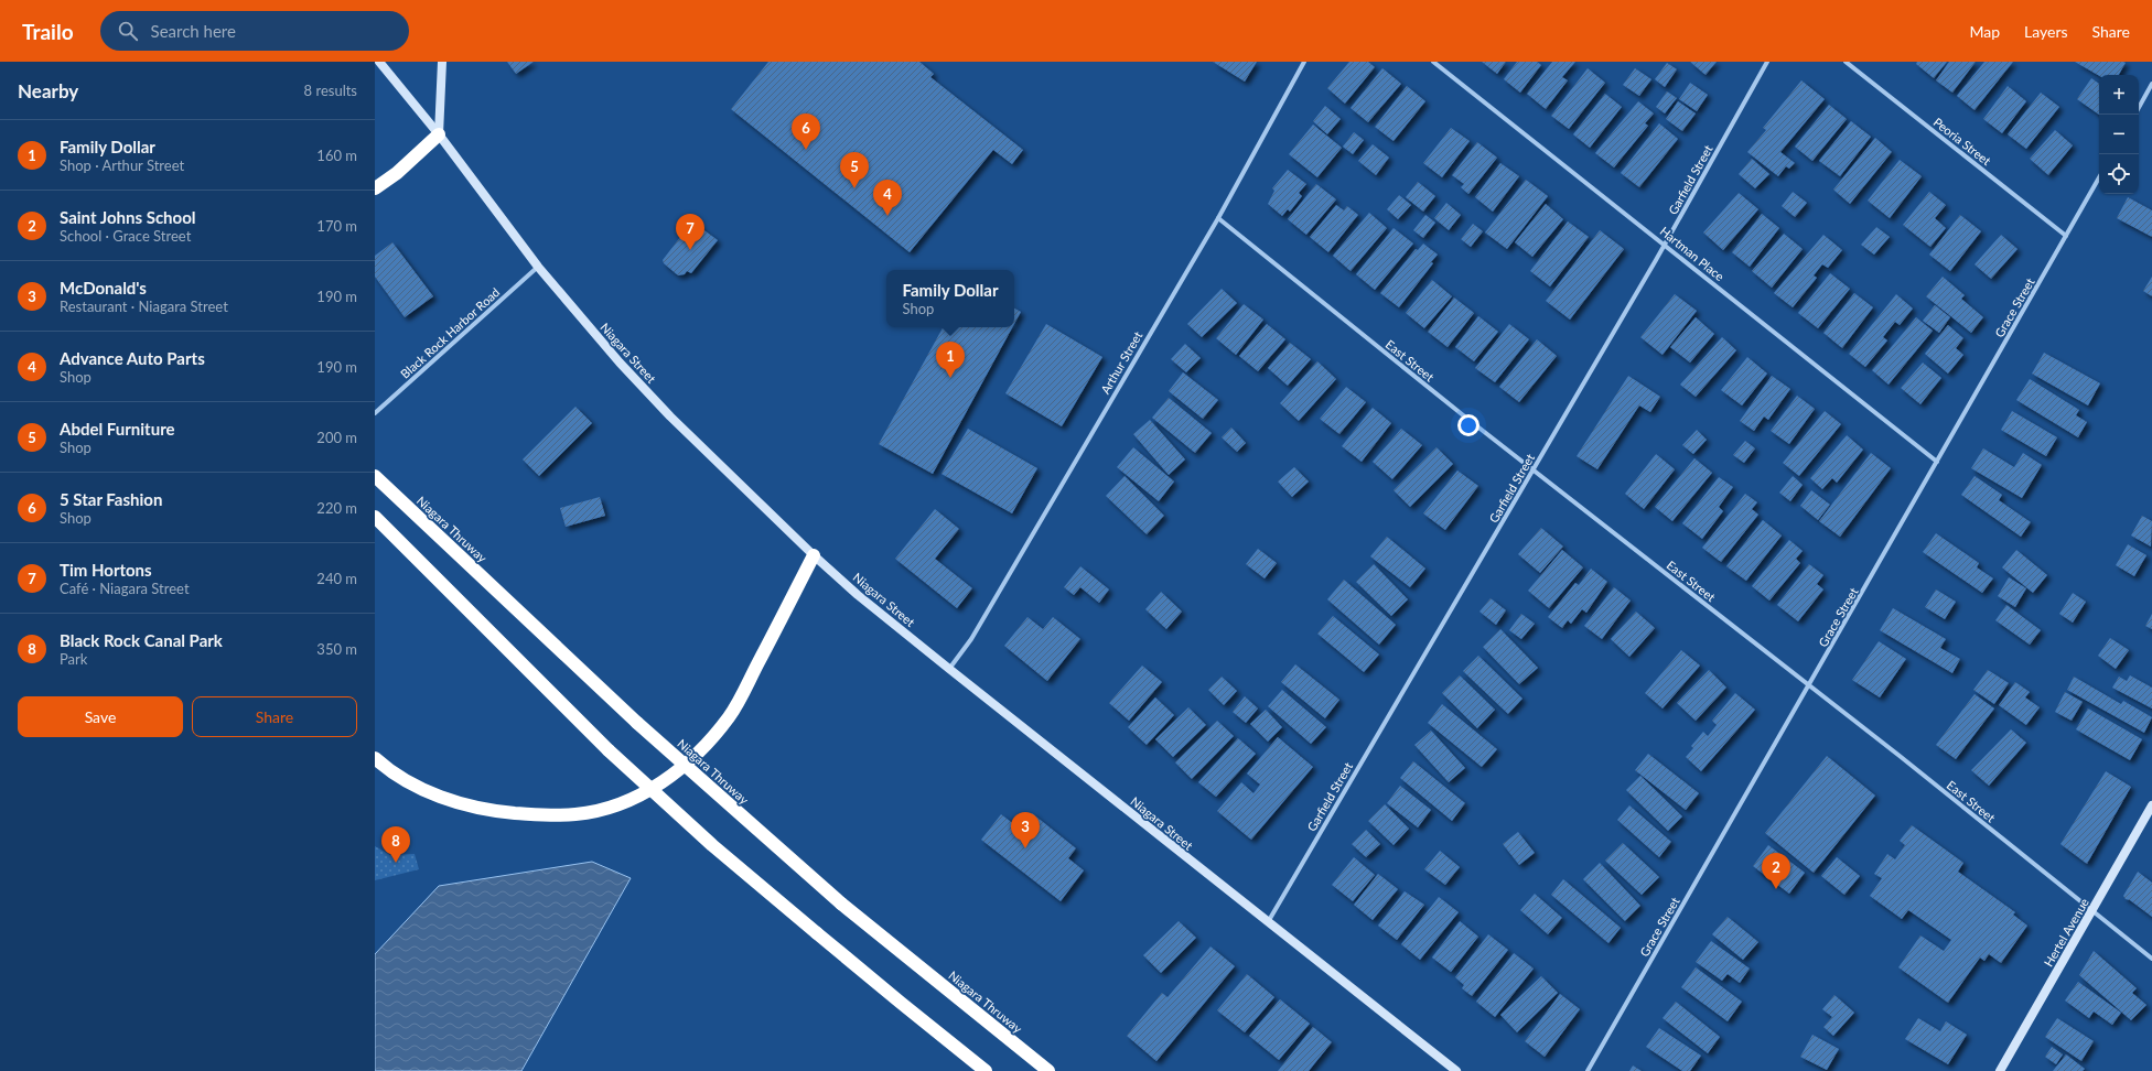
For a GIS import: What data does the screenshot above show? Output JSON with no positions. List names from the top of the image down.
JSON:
{
  "streets": {
    "highway": ["Niagara Thruway"],
    "main road": ["Niagara Street", "Hertel Avenue"],
    "street": [
      "Peoria Street",
      "Garfield Street",
      "Hartman Place",
      "Grace Street",
      "Black Rock Harbor Road",
      "East Street",
      "Arthur Street"
    ]
  },
  "crossings": [
    ["Peoria Street", "Grace Street"],
    ["Garfield Street", "Hartman Place"],
    ["Garfield Street", "Niagara Street"],
    ["Garfield Street", "East Street"],
    ["Hartman Place", "Grace Street"],
    ["Grace Street", "East Street"],
    ["Black Rock Harbor Road", "Niagara Street"],
    ["Niagara Street", "Arthur Street"],
    ["East Street", "Arthur Street"],
    ["East Street", "Hertel Avenue"]
  ],
  "page": {
    "header": "Trailo",
    "search": "Search here",
    "nav": ["Map", "Layers", "Share"],
    "heading": ["Nearby", "8 results"],
    "map_buttons": ["+", "−"],
    "pins": [
      "6",
      "5",
      "4",
      "7",
      "1",
      "3",
      "8",
      "2"
    ],
    "list": [
      {
        "mark": "1",
        "name": "Family Dollar",
        "note": "Shop · Arthur Street",
        "value": "160 m"
      },
      {
        "mark": "2",
        "name": "Saint Johns School",
        "note": "School · Grace Street",
        "value": "170 m"
      },
      {
        "mark": "3",
        "name": "McDonald's",
        "note": "Restaurant · Niagara Street",
        "value": "190 m"
      },
      {
        "mark": "4",
        "name": "Advance Auto Parts",
        "note": "Shop",
        "value": "190 m"
      },
      {
        "mark": "5",
        "name": "Abdel Furniture",
        "note": "Shop",
        "value": "200 m"
      },
      {
        "mark": "6",
        "name": "5 Star Fashion",
        "note": "Shop",
        "value": "220 m"
      },
      {
        "mark": "7",
        "name": "Tim Hortons",
        "note": "Café · Niagara Street",
        "value": "240 m"
      },
      {
        "mark": "8",
        "name": "Black Rock Canal Park",
        "note": "Park",
        "value": "350 m"
      }
    ],
    "popup": ["Family Dollar", "Shop"],
    "buttons": ["Save", "Share"]
  }
}
